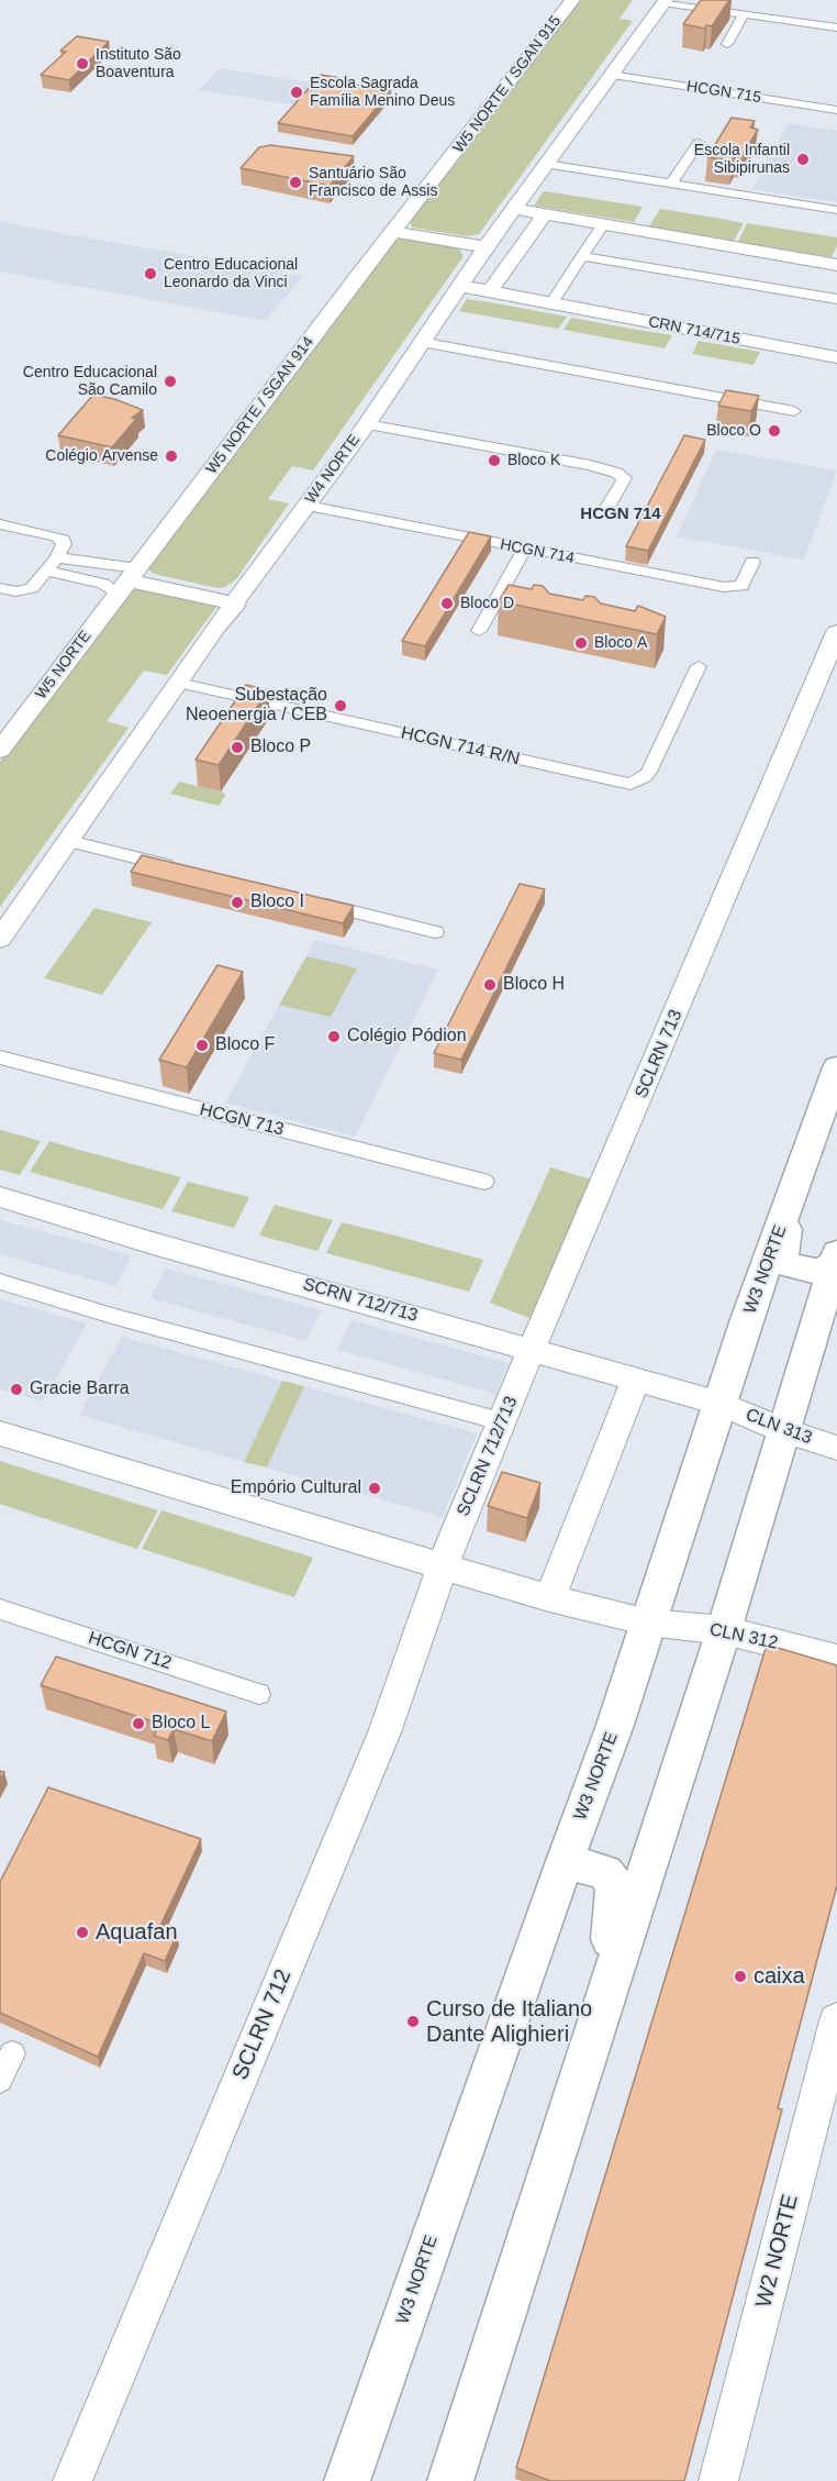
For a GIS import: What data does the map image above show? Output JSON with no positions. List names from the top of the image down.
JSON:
{
  "streets": {
    "main road": ["W3 NORTE"],
    "street": [
      "W5 NORTE / SGAN 915",
      "HCGN 715",
      "CRN 714/715",
      "W5 NORTE / SGAN 914",
      "W4 NORTE",
      "HCGN 714",
      "W5 NORTE",
      "HCGN 714 R/N",
      "SCLRN 713",
      "HCGN 713",
      "SCRN 712/713",
      "CLN 313",
      "SCLRN 712/713",
      "CLN 312",
      "HCGN 712",
      "SCLRN 712",
      "W2 NORTE"
    ]
  },
  "crossings": [
    ["W5 NORTE / SGAN 915", "W5 NORTE / SGAN 914"],
    ["HCGN 715", "W4 NORTE"],
    ["CRN 714/715", "W4 NORTE"],
    ["W5 NORTE / SGAN 914", "W5 NORTE"],
    ["W4 NORTE", "HCGN 714"],
    ["W4 NORTE", "HCGN 714 R/N"],
    ["SCLRN 713", "SCRN 712/713"],
    ["SCLRN 713", "SCLRN 712/713"],
    ["W3 NORTE", "SCRN 712/713"],
    ["W3 NORTE", "CLN 313"],
    ["W3 NORTE", "CLN 312"],
    ["SCRN 712/713", "CLN 313"],
    ["SCRN 712/713", "SCLRN 712/713"],
    ["SCLRN 712/713", "SCLRN 712"]
  ],
  "districts": ["HCGN 714"],
  "places": [
    "Instituto São Boaventura",
    "Escola Sagrada Família Menino Deus",
    "Escola Infantil Sibipirunas",
    "Santuário São Francisco de Assis",
    "Centro Educacional Leonardo da Vinci",
    "Centro Educacional São Camilo",
    "Bloco O",
    "Colégio Arvense",
    "Bloco K",
    "Bloco D",
    "Bloco A",
    "Subestação Neoenergia / CEB",
    "Bloco P",
    "Bloco I",
    "Bloco H",
    "Colégio Pódion",
    "Bloco F",
    "Gracie Barra",
    "Empório Cultural",
    "Bloco L",
    "Aquafan",
    "caixa",
    "Curso de Italiano Dante Alighieri"
  ]
}
